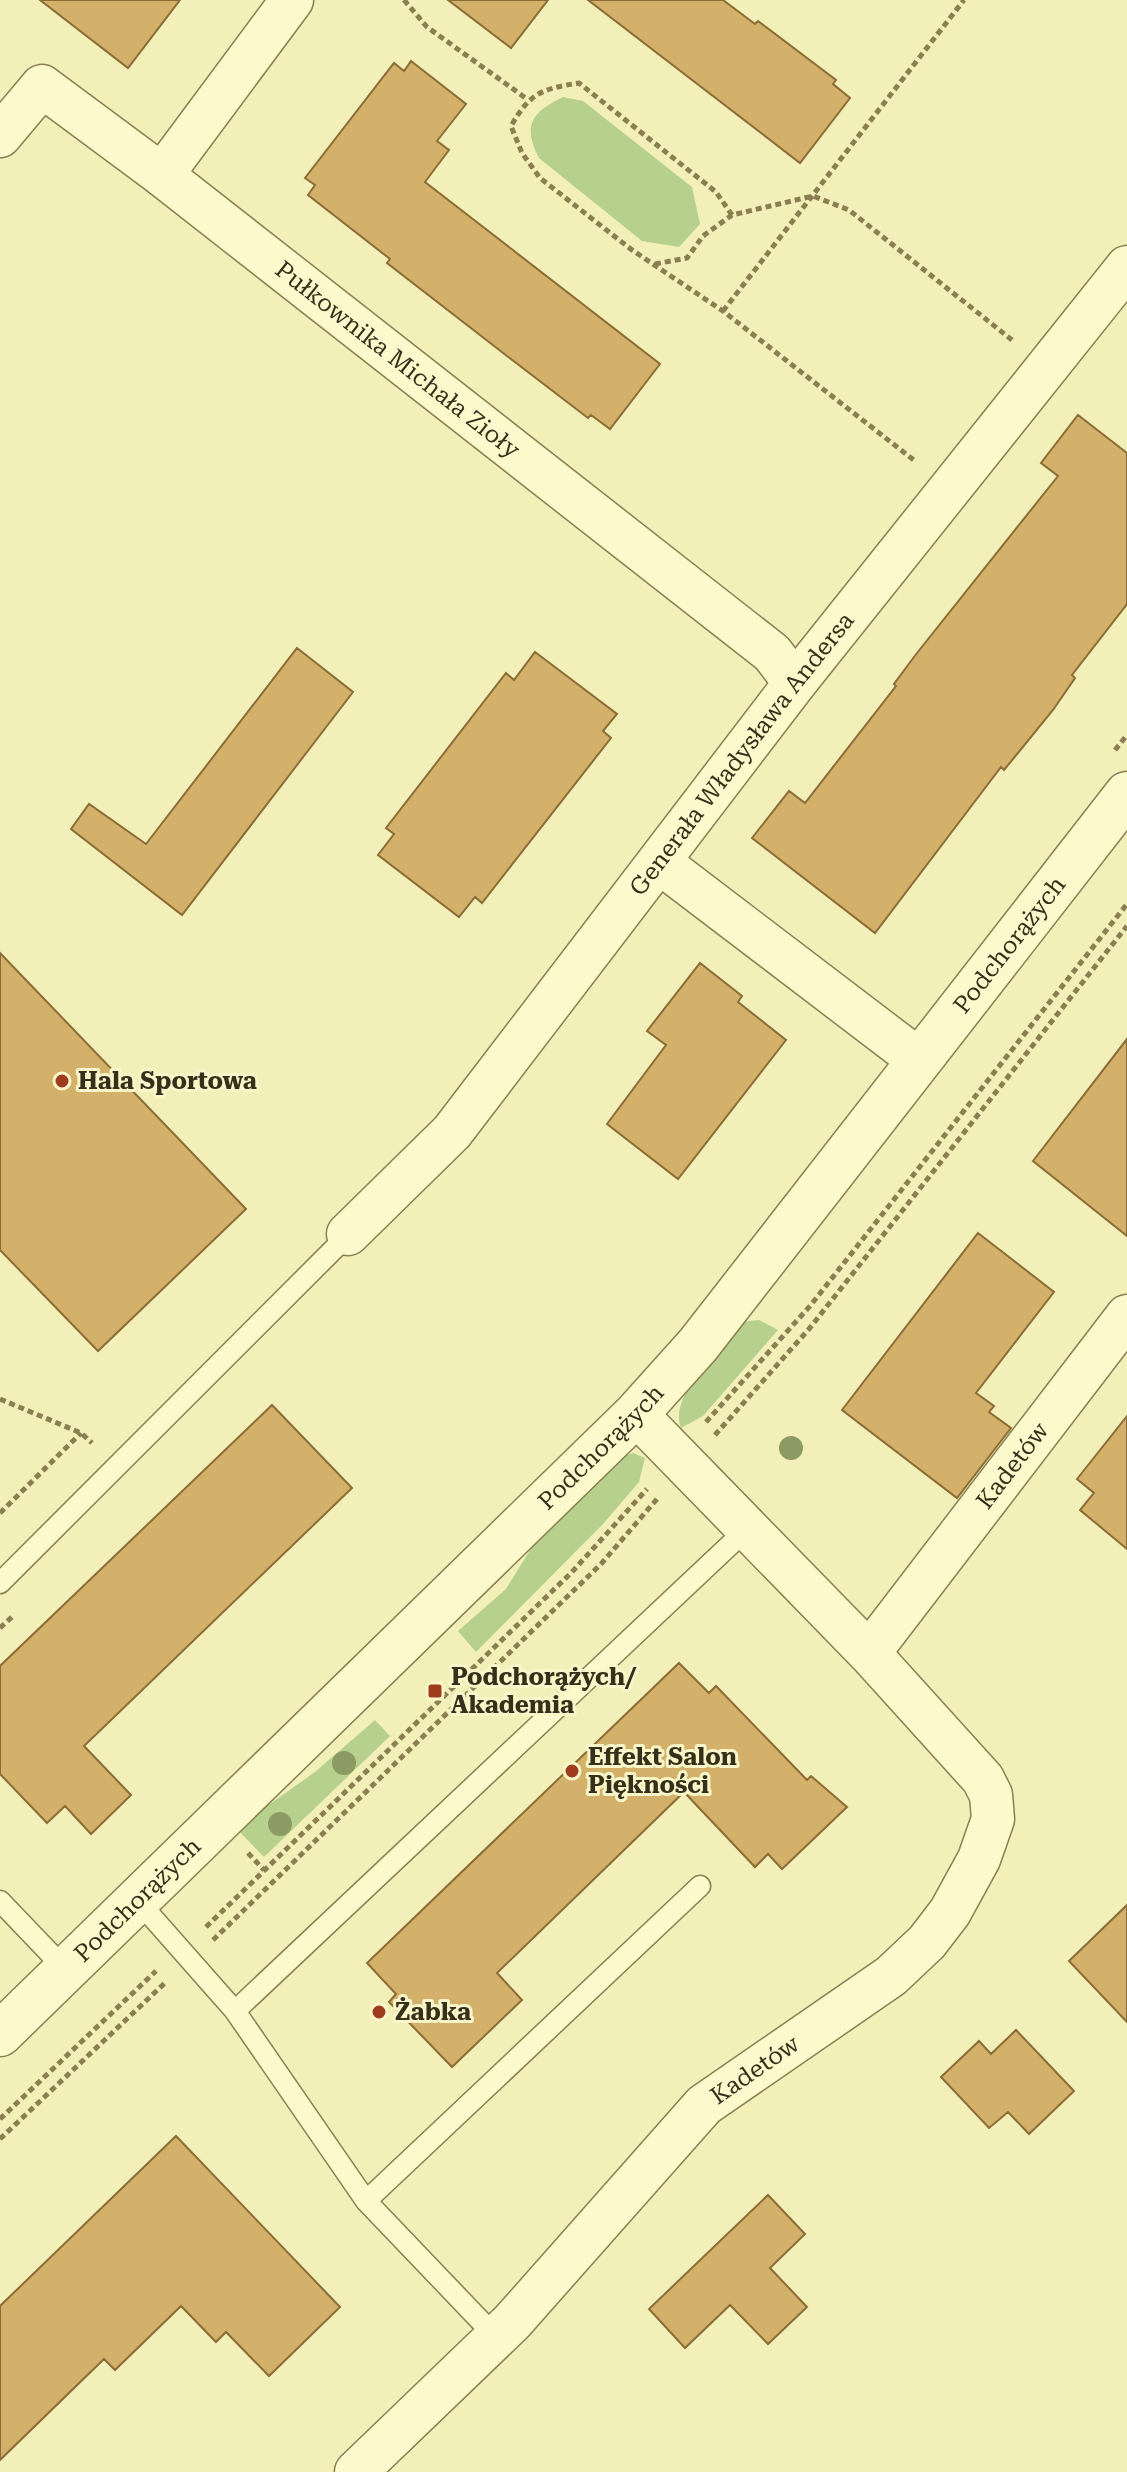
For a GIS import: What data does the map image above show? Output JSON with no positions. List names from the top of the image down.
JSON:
{
  "streets": {
    "street": [
      "Pułkownika Michała Zioły",
      "Generała Władysława Andersa",
      "Podchorążych",
      "Kadetów"
    ]
  },
  "crossings": [
    ["Pułkownika Michała Zioły", "Generała Władysława Andersa"],
    ["Podchorążych", "Kadetów"]
  ],
  "places": {
    "other": ["Hala Sportowa", "Effekt Salon Piękności", "Żabka"],
    "transit": ["Podchorążych/ Akademia"]
  }
}
